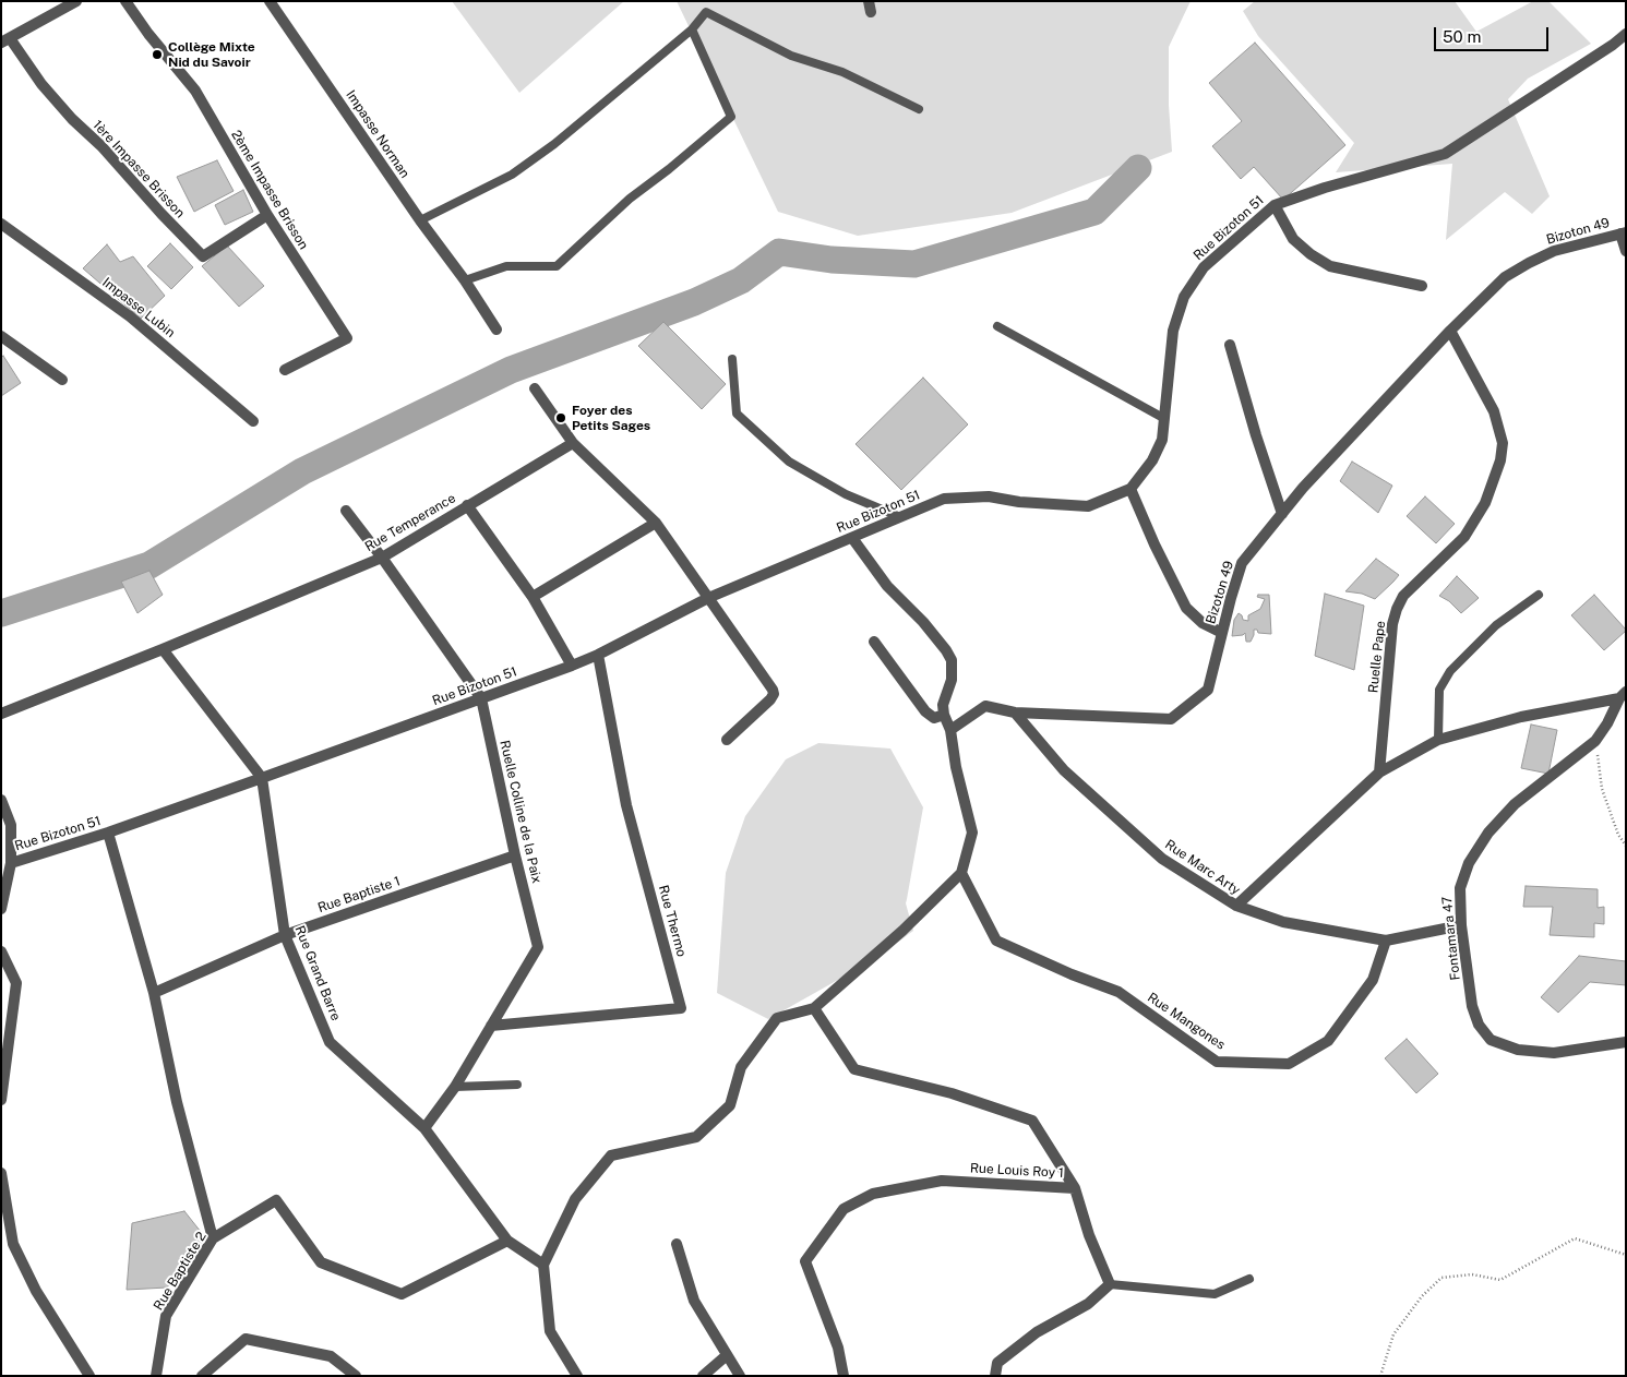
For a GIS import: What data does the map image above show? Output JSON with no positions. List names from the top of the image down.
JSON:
{
  "streets": {
    "street": [
      "Impasse Norman",
      "1ère Impasse Brisson",
      "2ème Impasse Brisson",
      "Rue Bizoton 51",
      "Bizoton 49",
      "Impasse Lubin",
      "Rue Temperance",
      "Ruelle Pape",
      "Ruelle Colline de la Paix",
      "Rue Marc Arty",
      "Rue Baptiste 1",
      "Rue Thermo",
      "Fontamara 47",
      "Rue Grand Barre",
      "Rue Mangones",
      "Rue Louis Roy 1",
      "Rue Baptiste 2"
    ]
  },
  "crossings": [
    ["1ère Impasse Brisson", "2ème Impasse Brisson"],
    ["Rue Bizoton 51", "Ruelle Colline de la Paix"],
    ["Rue Bizoton 51", "Rue Thermo"],
    ["Rue Bizoton 51", "Rue Grand Barre"],
    ["Bizoton 49", "Ruelle Pape"],
    ["Bizoton 49", "Rue Marc Arty"],
    ["Rue Temperance", "Ruelle Colline de la Paix"],
    ["Rue Temperance", "Rue Grand Barre"],
    ["Ruelle Colline de la Paix", "Rue Baptiste 1"],
    ["Ruelle Colline de la Paix", "Rue Thermo"],
    ["Ruelle Colline de la Paix", "Rue Grand Barre"],
    ["Rue Marc Arty", "Fontamara 47"],
    ["Rue Marc Arty", "Rue Mangones"],
    ["Rue Baptiste 1", "Rue Grand Barre"],
    ["Rue Grand Barre", "Rue Baptiste 2"]
  ],
  "places": ["Collège Mixte Nid du Savoir", "Foyer des Petits Sages"],
  "scale_bar": "50 m"
}
